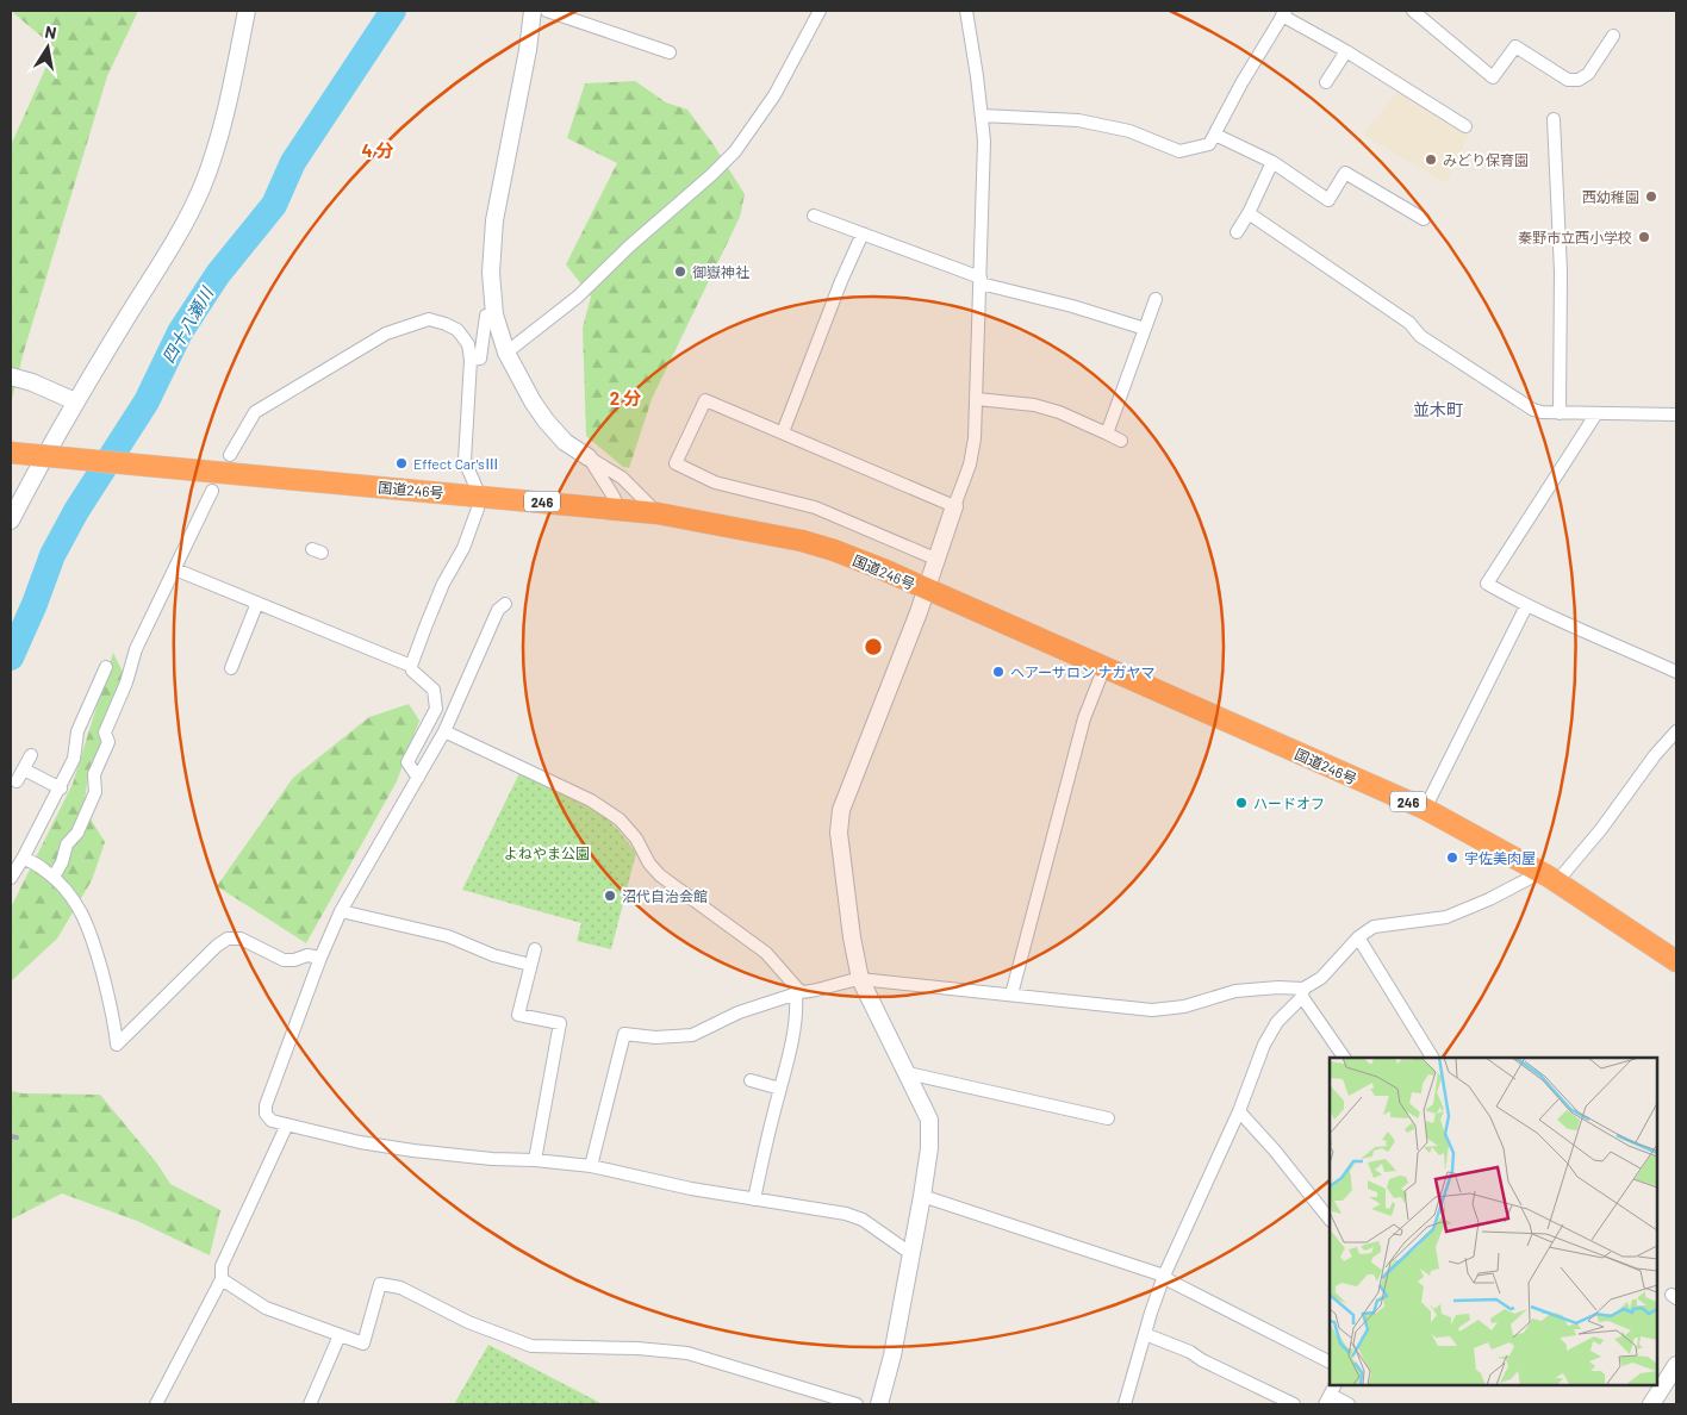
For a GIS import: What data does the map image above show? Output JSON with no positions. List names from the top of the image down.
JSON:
{
  "streets": {
    "highway": ["国道246号", "246"]
  },
  "districts": ["並木町"],
  "water": ["四十八瀬川"],
  "parks": ["よねやま公園"],
  "places": [
    "みどり保育園",
    "西幼稚園",
    "秦野市立西小学校",
    "御嶽神社",
    "Effect Car'sⅢ",
    "ヘアーサロン ナガヤマ",
    "ハードオフ",
    "宇佐美肉屋",
    "沼代自治会館"
  ],
  "north": "top",
  "rings": ["4 分", "2 分"]
}
